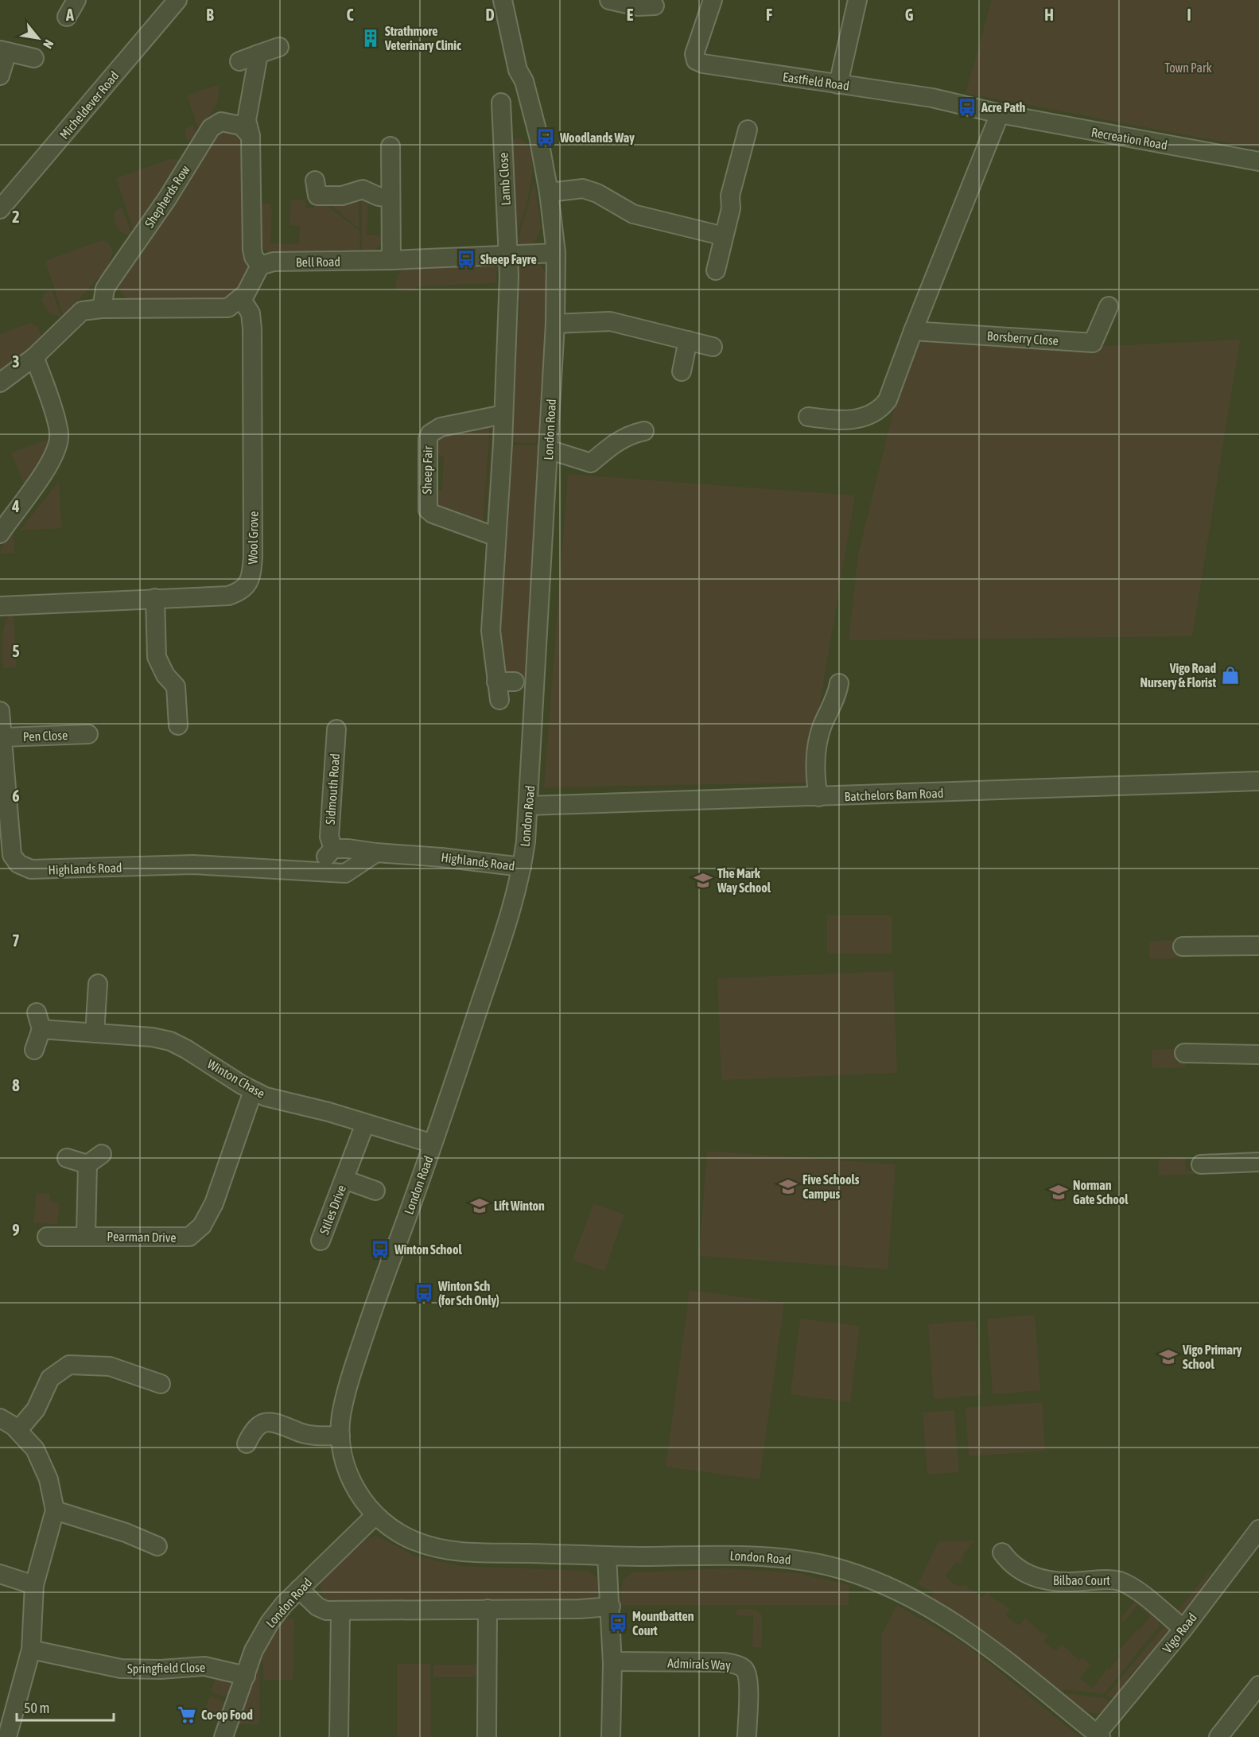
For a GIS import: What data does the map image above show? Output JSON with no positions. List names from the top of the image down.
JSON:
{
  "streets": {
    "street": [
      "Eastfield Road",
      "Micheldever Road",
      "Recreation Road",
      "Lamb Close",
      "Shepherds Row",
      "Bell Road",
      "Borsberry Close",
      "London Road",
      "Sheep Fair",
      "Wool Grove",
      "Pen Close",
      "Sidmouth Road",
      "Batchelors Barn Road",
      "Highlands Road",
      "Winton Chase",
      "Stiles Drive",
      "Pearman Drive",
      "Bilbao Court",
      "Vigo Road",
      "Admirals Way",
      "Springfield Close"
    ]
  },
  "crossings": [
    ["Eastfield Road", "Recreation Road"],
    ["Lamb Close", "Bell Road"],
    ["Bell Road", "London Road"],
    ["London Road", "Batchelors Barn Road"],
    ["London Road", "Highlands Road"],
    ["London Road", "Winton Chase"],
    ["London Road", "Vigo Road"],
    ["London Road", "Springfield Close"],
    ["Pen Close", "Highlands Road"],
    ["Sidmouth Road", "Highlands Road"],
    ["Winton Chase", "Stiles Drive"],
    ["Winton Chase", "Pearman Drive"],
    ["Bilbao Court", "Vigo Road"]
  ],
  "parks": ["Town Park"],
  "places": {
    "building": ["Strathmore Veterinary Clinic"],
    "bus stop": [
      "Acre Path",
      "Woodlands Way",
      "Sheep Fayre",
      "Winton School",
      "Winton Sch (for Sch Only)",
      "Mountbatten Court"
    ],
    "shop": ["Vigo Road Nursery & Florist"],
    "school or university": [
      "The Mark Way School",
      "Five Schools Campus",
      "Norman Gate School",
      "Lift Winton",
      "Vigo Primary School"
    ],
    "supermarket": ["Co-op Food"]
  },
  "scale_bar": "50 m",
  "north": "bottom right",
  "grid": {
    "columns": [
      "A",
      "B",
      "C",
      "D",
      "E",
      "F",
      "G",
      "H",
      "I"
    ],
    "rows": [
      "2",
      "3",
      "4",
      "5",
      "6",
      "7",
      "8",
      "9"
    ]
  }
}
